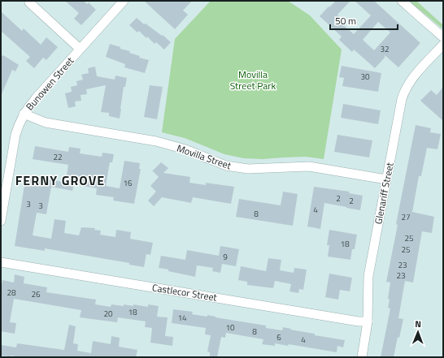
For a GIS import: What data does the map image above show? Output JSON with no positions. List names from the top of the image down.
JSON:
{
  "streets": {
    "street": [
      "Bunowen Street",
      "Movilla Street",
      "Glenariff Street",
      "Castlecor Street"
    ]
  },
  "crossings": [
    ["Bunowen Street", "Movilla Street"],
    ["Movilla Street", "Glenariff Street"],
    ["Glenariff Street", "Castlecor Street"]
  ],
  "districts": ["FERNY GROVE"],
  "parks": ["Movilla Street Park"],
  "house_numbers": [
    "32",
    "30",
    "22",
    "16",
    "2",
    "2",
    "3",
    "3",
    "4",
    "8",
    "27",
    "25",
    "18",
    "25",
    "9",
    "23",
    "23",
    "28",
    "26",
    "18",
    "20",
    "14",
    "10",
    "8",
    "6",
    "4"
  ],
  "scale_bar": "50 m",
  "north": "top"
}
